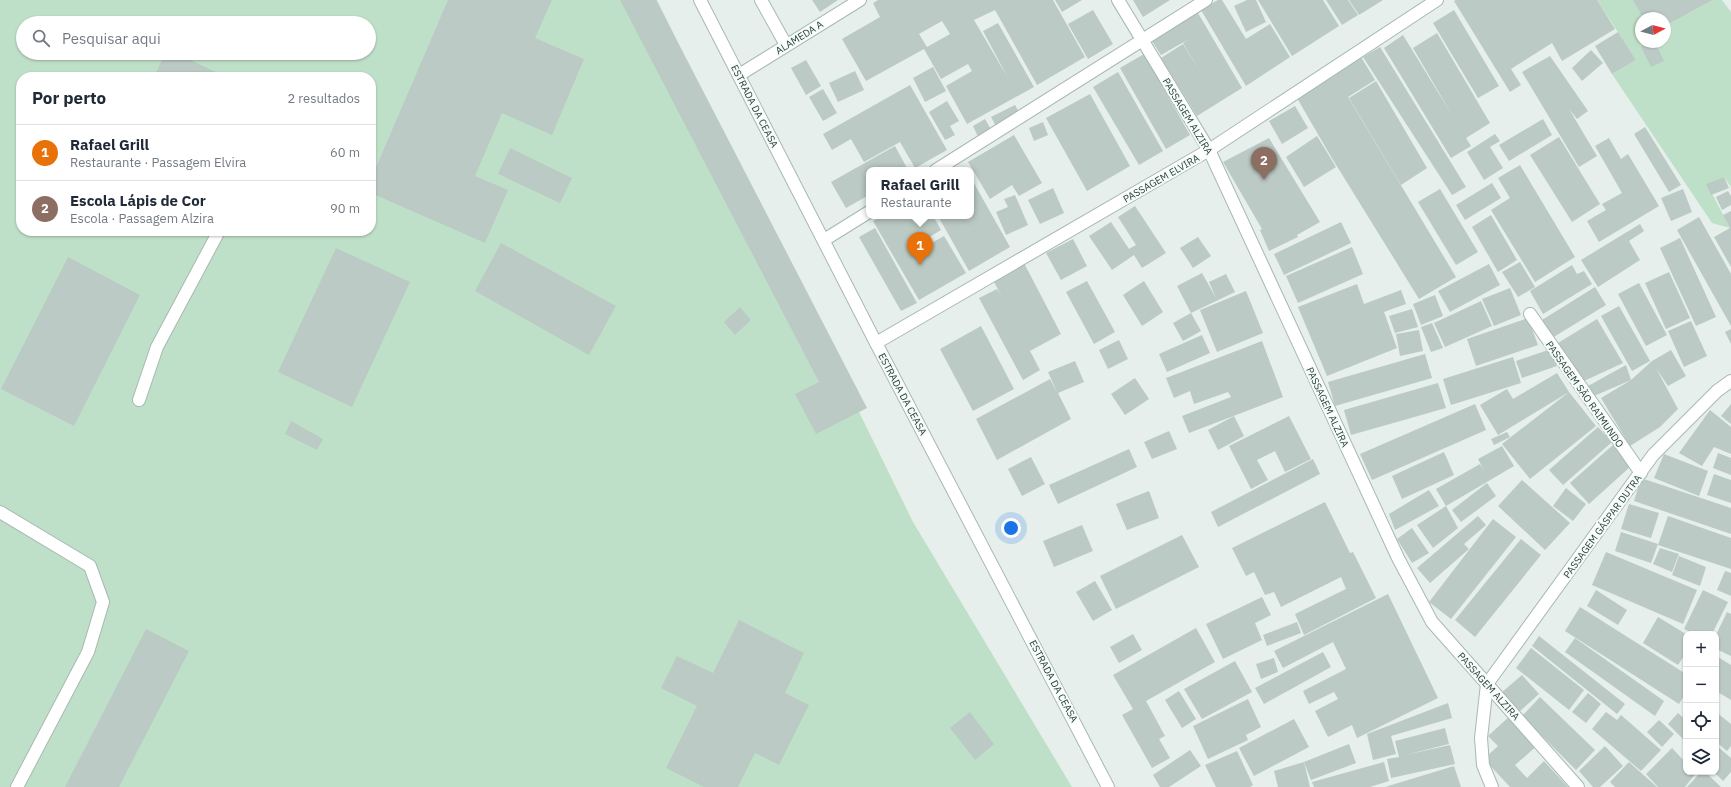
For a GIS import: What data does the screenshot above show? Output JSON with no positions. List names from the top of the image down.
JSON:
{
  "streets": {
    "street": [
      "ALAMEDA A",
      "ESTRADA DA CEASA",
      "PASSAGEM ALZIRA",
      "PASSAGEM ELVIRA",
      "PASSAGEM SÃO RAIMUNDO",
      "PASSAGEM GÁSPAR DUTRA"
    ]
  },
  "crossings": [
    ["ALAMEDA A", "ESTRADA DA CEASA"],
    ["ESTRADA DA CEASA", "PASSAGEM ELVIRA"],
    ["PASSAGEM ALZIRA", "PASSAGEM ELVIRA"],
    ["PASSAGEM ALZIRA", "PASSAGEM GÁSPAR DUTRA"],
    ["PASSAGEM SÃO RAIMUNDO", "PASSAGEM GÁSPAR DUTRA"]
  ],
  "north": "right",
  "page": {
    "search": "Pesquisar aqui",
    "heading": ["Por perto", "2 resultados"],
    "list": [
      {
        "mark": "1",
        "name": "Rafael Grill",
        "note": "Restaurante · Passagem Elvira",
        "value": "60 m"
      },
      {
        "mark": "2",
        "name": "Escola Lápis de Cor",
        "note": "Escola · Passagem Alzira",
        "value": "90 m"
      }
    ],
    "pins": ["2", "1"],
    "popup": ["Rafael Grill", "Restaurante"],
    "map_buttons": ["+", "−"]
  }
}
